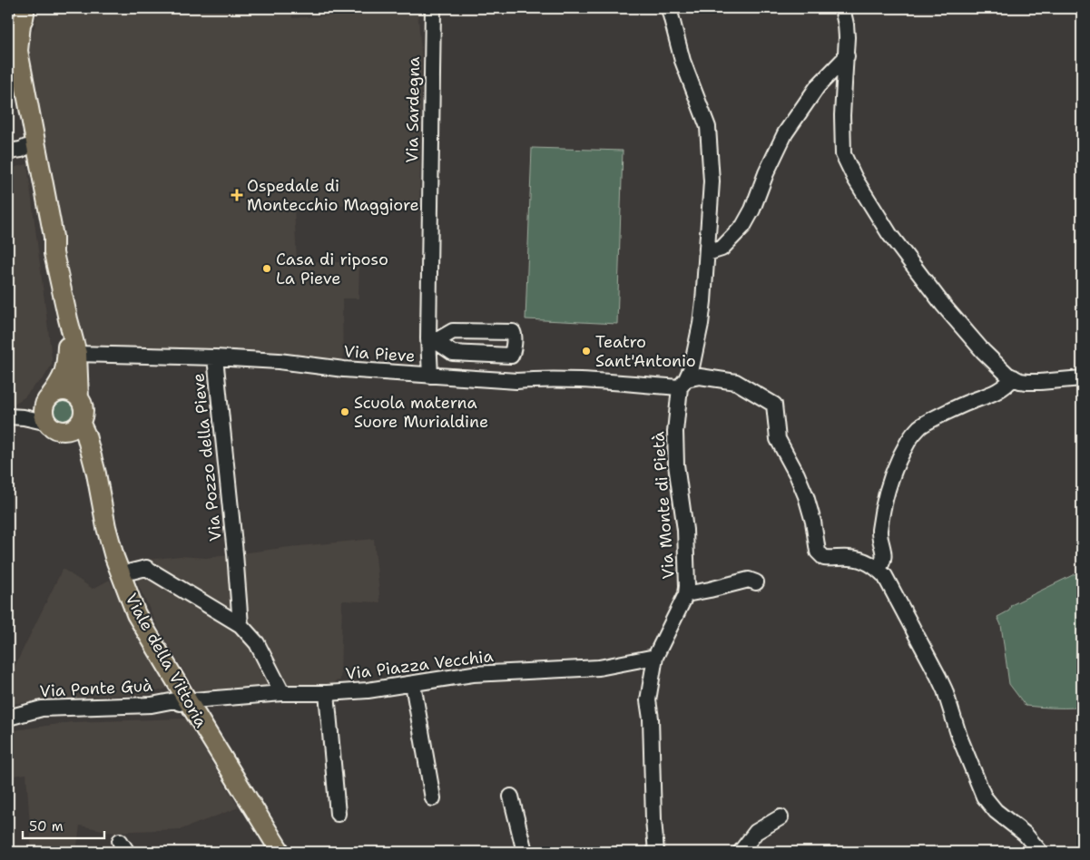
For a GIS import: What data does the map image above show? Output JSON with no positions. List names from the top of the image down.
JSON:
{
  "streets": {
    "main road": ["Viale della Vittoria"],
    "street": [
      "Via Sardegna",
      "Via Pieve",
      "Via Pozzo della Pieve",
      "Via Monte di Pietà",
      "Via Piazza Vecchia",
      "Via Ponte Guà"
    ]
  },
  "crossings": [
    ["Via Sardegna", "Via Pieve"],
    ["Via Pieve", "Via Pozzo della Pieve"],
    ["Via Pieve", "Via Monte di Pietà"],
    ["Via Pieve", "Viale della Vittoria"],
    ["Viale della Vittoria", "Via Piazza Vecchia"],
    ["Viale della Vittoria", "Via Ponte Guà"],
    ["Via Piazza Vecchia", "Via Ponte Guà"]
  ],
  "places": {
    "health": ["Ospedale di Montecchio Maggiore"],
    "other": ["Casa di riposo La Pieve", "Teatro Sant'Antonio", "Scuola materna Suore Murialdine"]
  },
  "scale_bar": "50 m"
}
